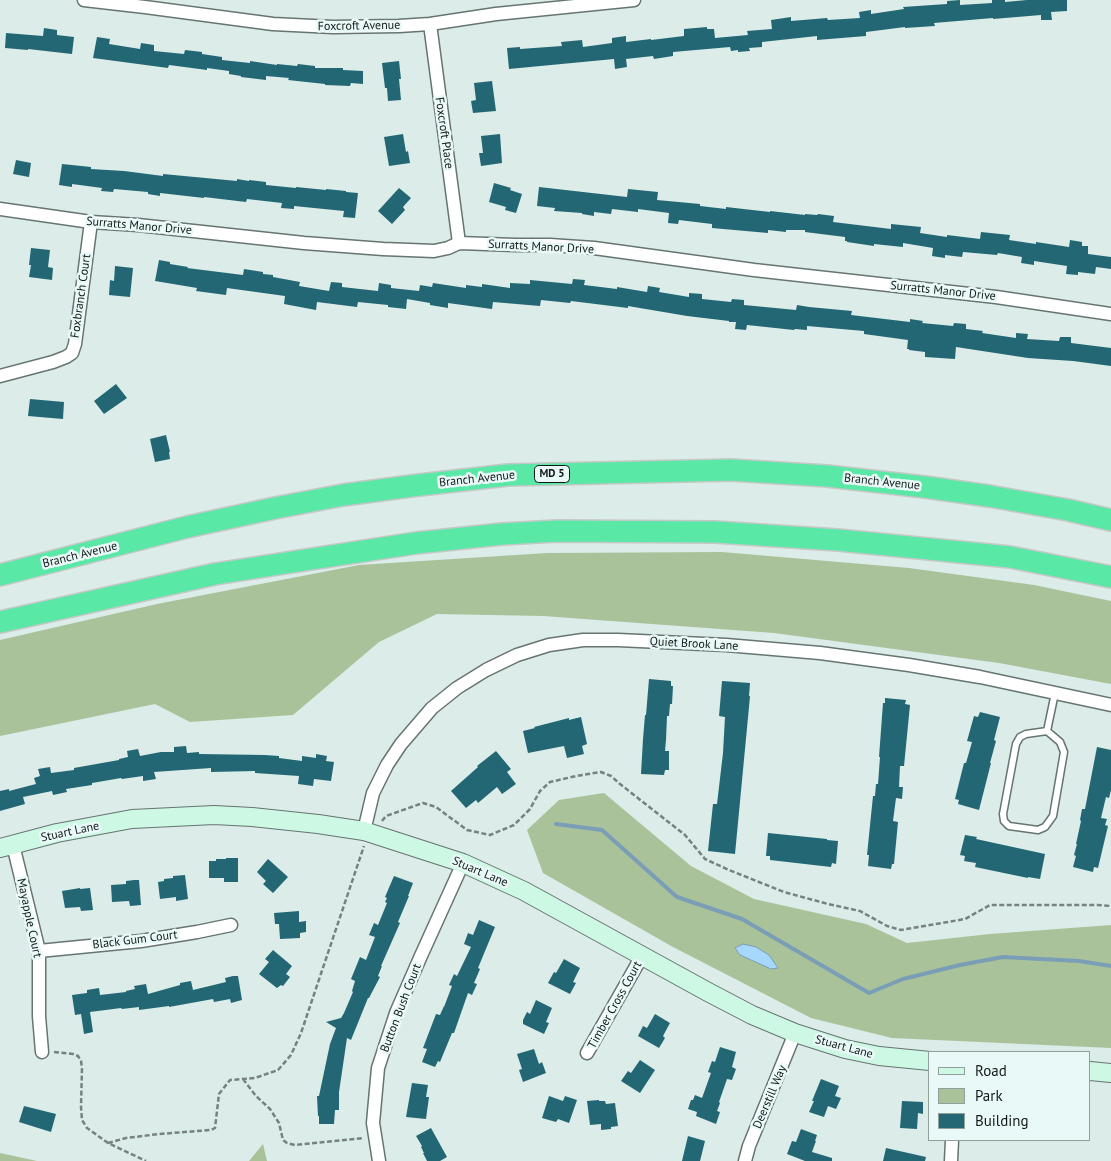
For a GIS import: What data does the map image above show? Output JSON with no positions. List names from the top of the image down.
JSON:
{
  "streets": {
    "highway": ["MD 5", "Branch Avenue"],
    "street": [
      "Foxcroft Avenue",
      "Foxcroft Place",
      "Surratts Manor Drive",
      "Foxbranch Court",
      "Quiet Brook Lane",
      "Stuart Lane",
      "Mayapple Court",
      "Black Gum Court",
      "Timber Cross Court",
      "Button Bush Court",
      "Deerstill Way"
    ]
  },
  "crossings": [
    ["Foxcroft Avenue", "Foxcroft Place"],
    ["Foxcroft Place", "Surratts Manor Drive"],
    ["Surratts Manor Drive", "Foxbranch Court"],
    ["Quiet Brook Lane", "Stuart Lane"],
    ["Stuart Lane", "Mayapple Court"],
    ["Stuart Lane", "Timber Cross Court"],
    ["Stuart Lane", "Button Bush Court"],
    ["Stuart Lane", "Deerstill Way"],
    ["Mayapple Court", "Black Gum Court"]
  ],
  "legend": ["Road", "Park", "Building"]
}
